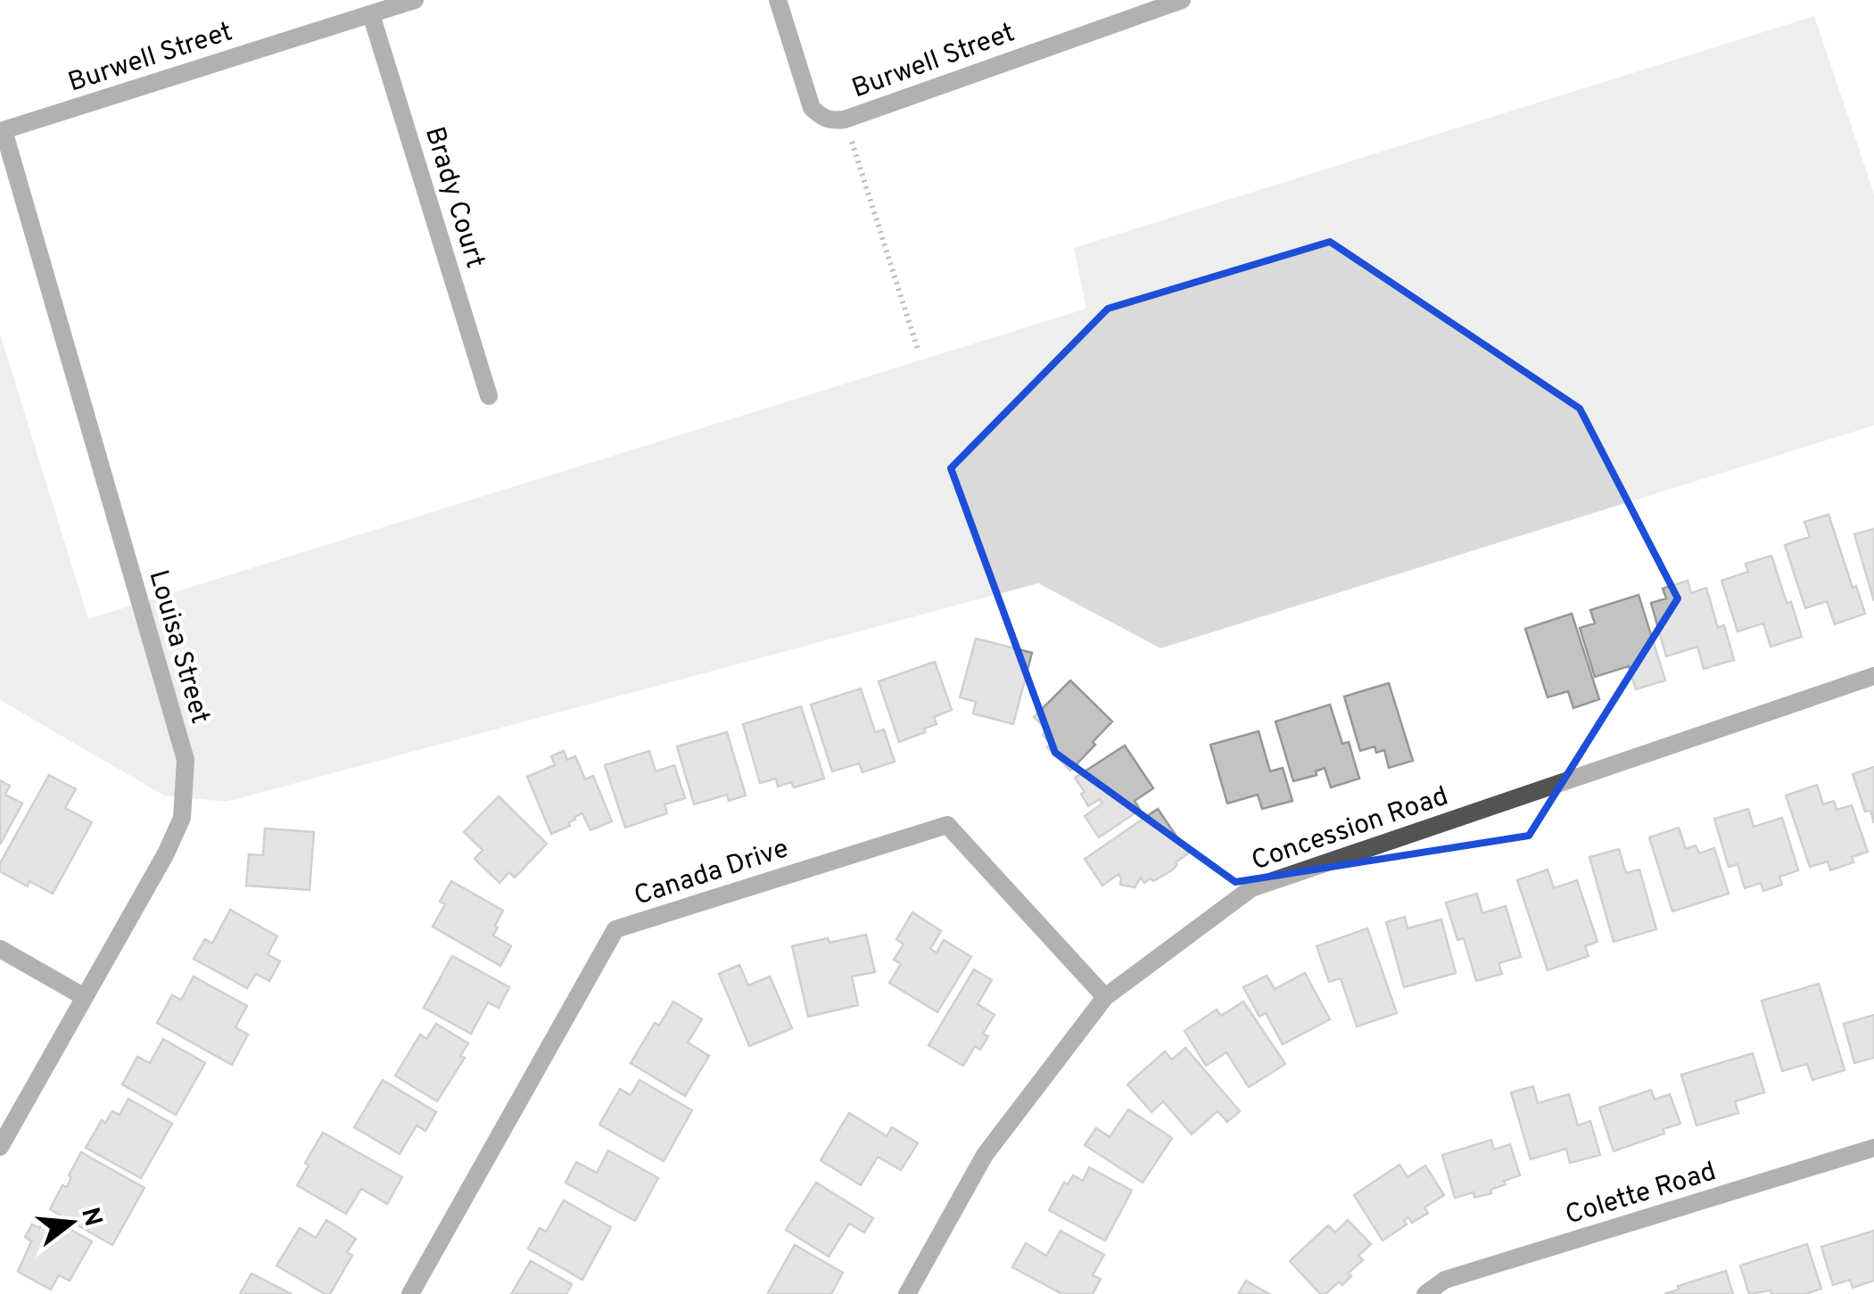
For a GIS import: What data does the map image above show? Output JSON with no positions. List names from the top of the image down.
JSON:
{
  "streets": {
    "street": [
      "Burwell Street",
      "Brady Court",
      "Louisa Street",
      "Concession Road",
      "Canada Drive",
      "Colette Road"
    ]
  },
  "crossings": [
    ["Burwell Street", "Brady Court"],
    ["Burwell Street", "Louisa Street"],
    ["Concession Road", "Canada Drive"]
  ],
  "north": "right"
}
